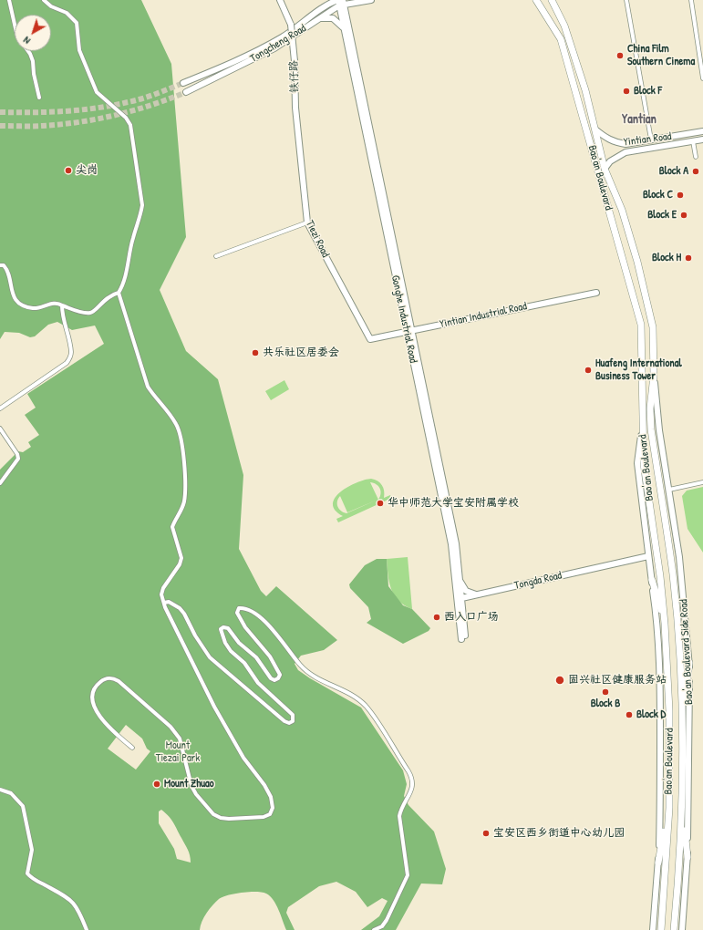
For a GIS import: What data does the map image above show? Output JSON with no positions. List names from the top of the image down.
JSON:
{
  "streets": {
    "main road": ["Bao'an Boulevard"],
    "street": [
      "Tongcheng Road",
      "铁仔路",
      "Yintian Road",
      "Tiezi Road",
      "Yintian Industrial Road",
      "Gonghe Industrial Road",
      "Tongda Road",
      "Bao'an Boulevard Side Road"
    ]
  },
  "crossings": [
    ["Tongcheng Road", "Gonghe Industrial Road"],
    ["铁仔路", "Tiezi Road"],
    ["Yintian Road", "Bao'an Boulevard"],
    ["Bao'an Boulevard", "Bao'an Boulevard Side Road"],
    ["Tiezi Road", "Yintian Industrial Road"],
    ["Yintian Industrial Road", "Gonghe Industrial Road"],
    ["Gonghe Industrial Road", "Tongda Road"]
  ],
  "districts": ["Yantian"],
  "parks": ["Mount Tiezai Park"],
  "places": [
    "China Film Southern Cinema",
    "Block F",
    "尖岗",
    "Block A",
    "Block C",
    "Block E",
    "Block H",
    "共乐社区居委会",
    "Huafeng International Business Tower",
    "华中师范大学宝安附属学校",
    "西入口广场",
    "固兴社区健康服务站",
    "Block B",
    "Block D",
    "Mount Zhuao",
    "宝安区西乡街道中心幼儿园"
  ],
  "north": "bottom left"
}
